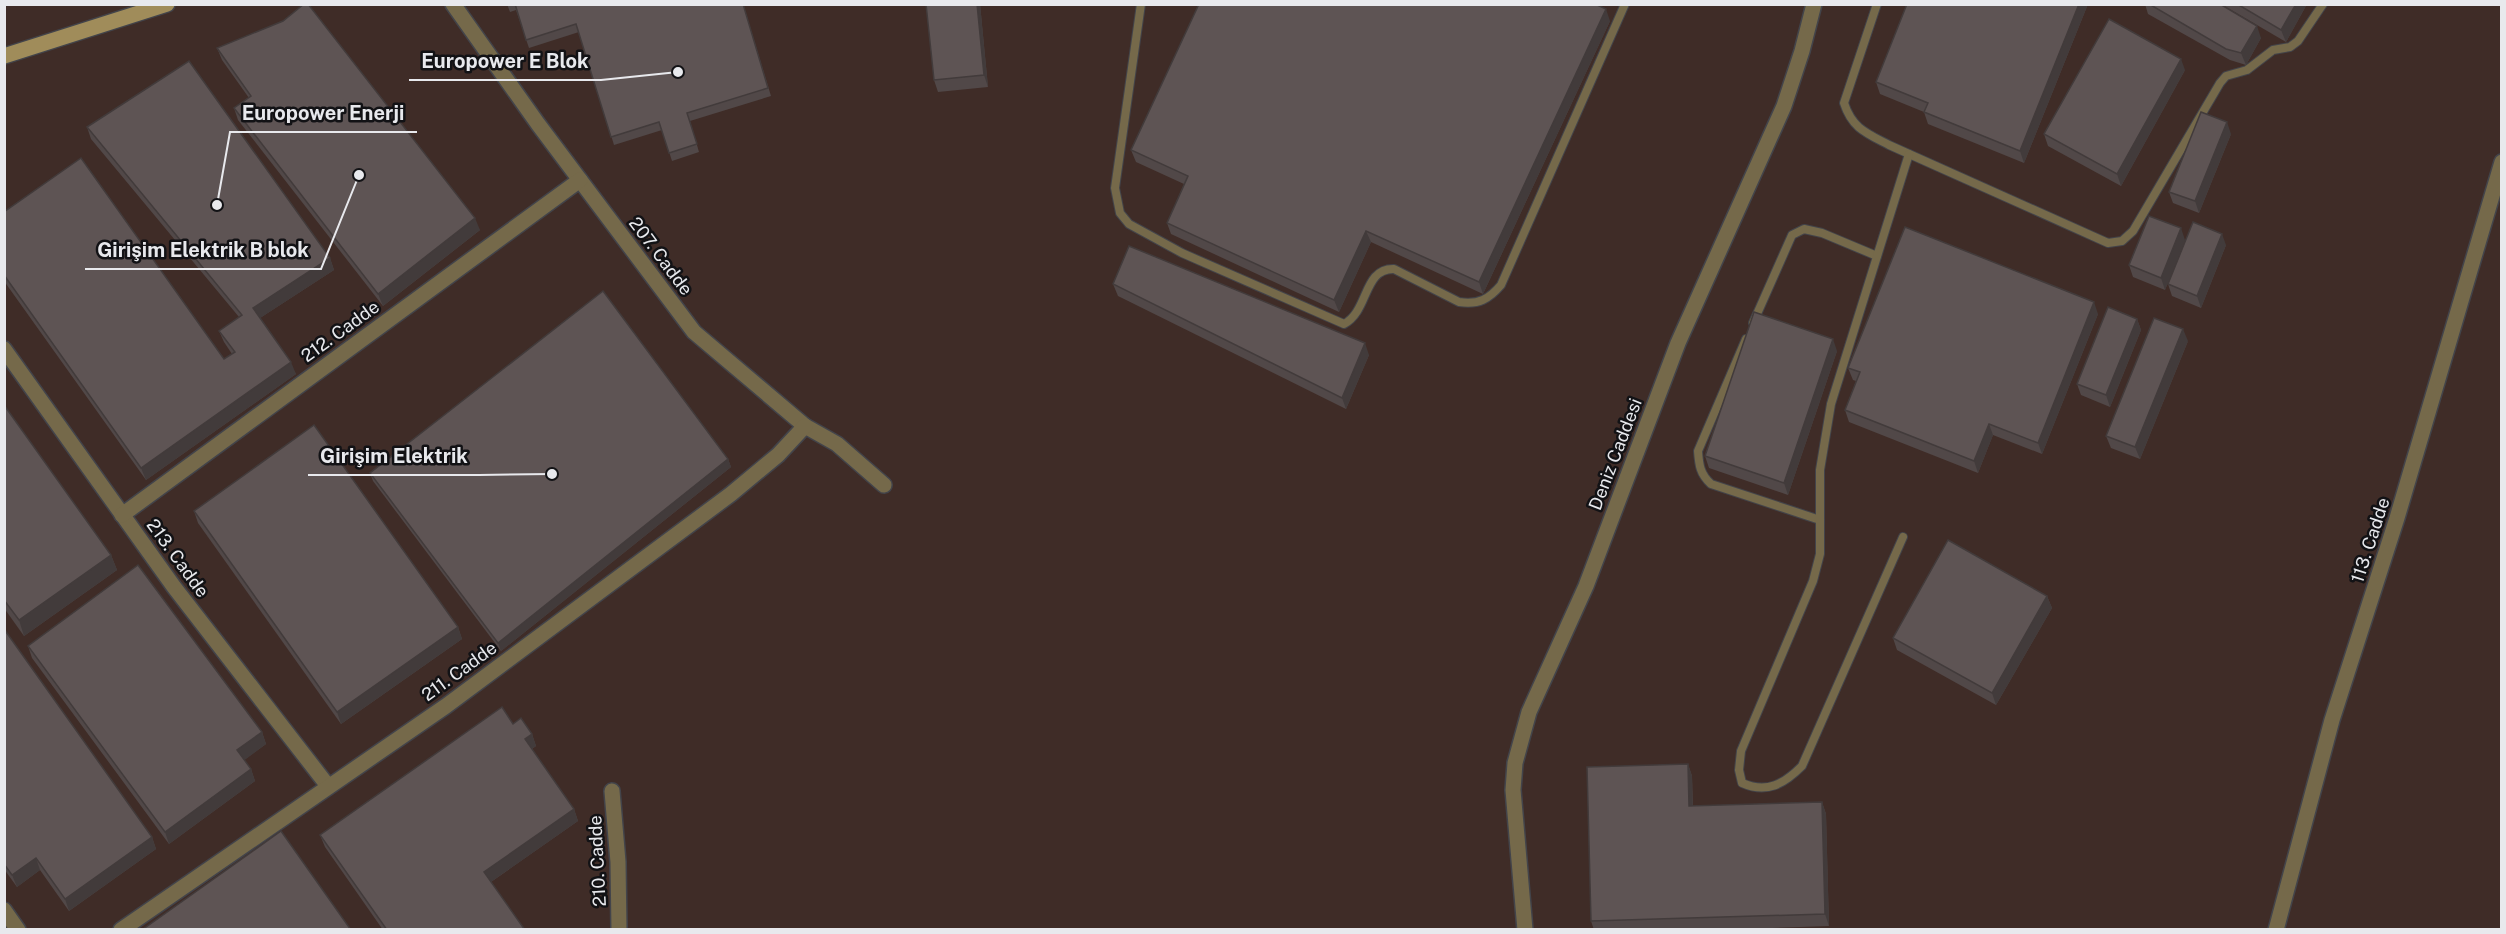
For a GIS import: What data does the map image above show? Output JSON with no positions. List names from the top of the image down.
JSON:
{
  "streets": {
    "street": [
      "207. Cadde",
      "212. Cadde",
      "Deniz Caddesi",
      "113. Cadde",
      "213. Cadde",
      "211. Cadde",
      "210. Cadde"
    ]
  },
  "crossings": [
    ["207. Cadde", "212. Cadde"],
    ["207. Cadde", "211. Cadde"],
    ["212. Cadde", "213. Cadde"],
    ["213. Cadde", "211. Cadde"]
  ],
  "places": [
    "Europower E Blok",
    "Girişim Elektrik B blok",
    "Europower Enerji",
    "Girişim Elektrik"
  ]
}
